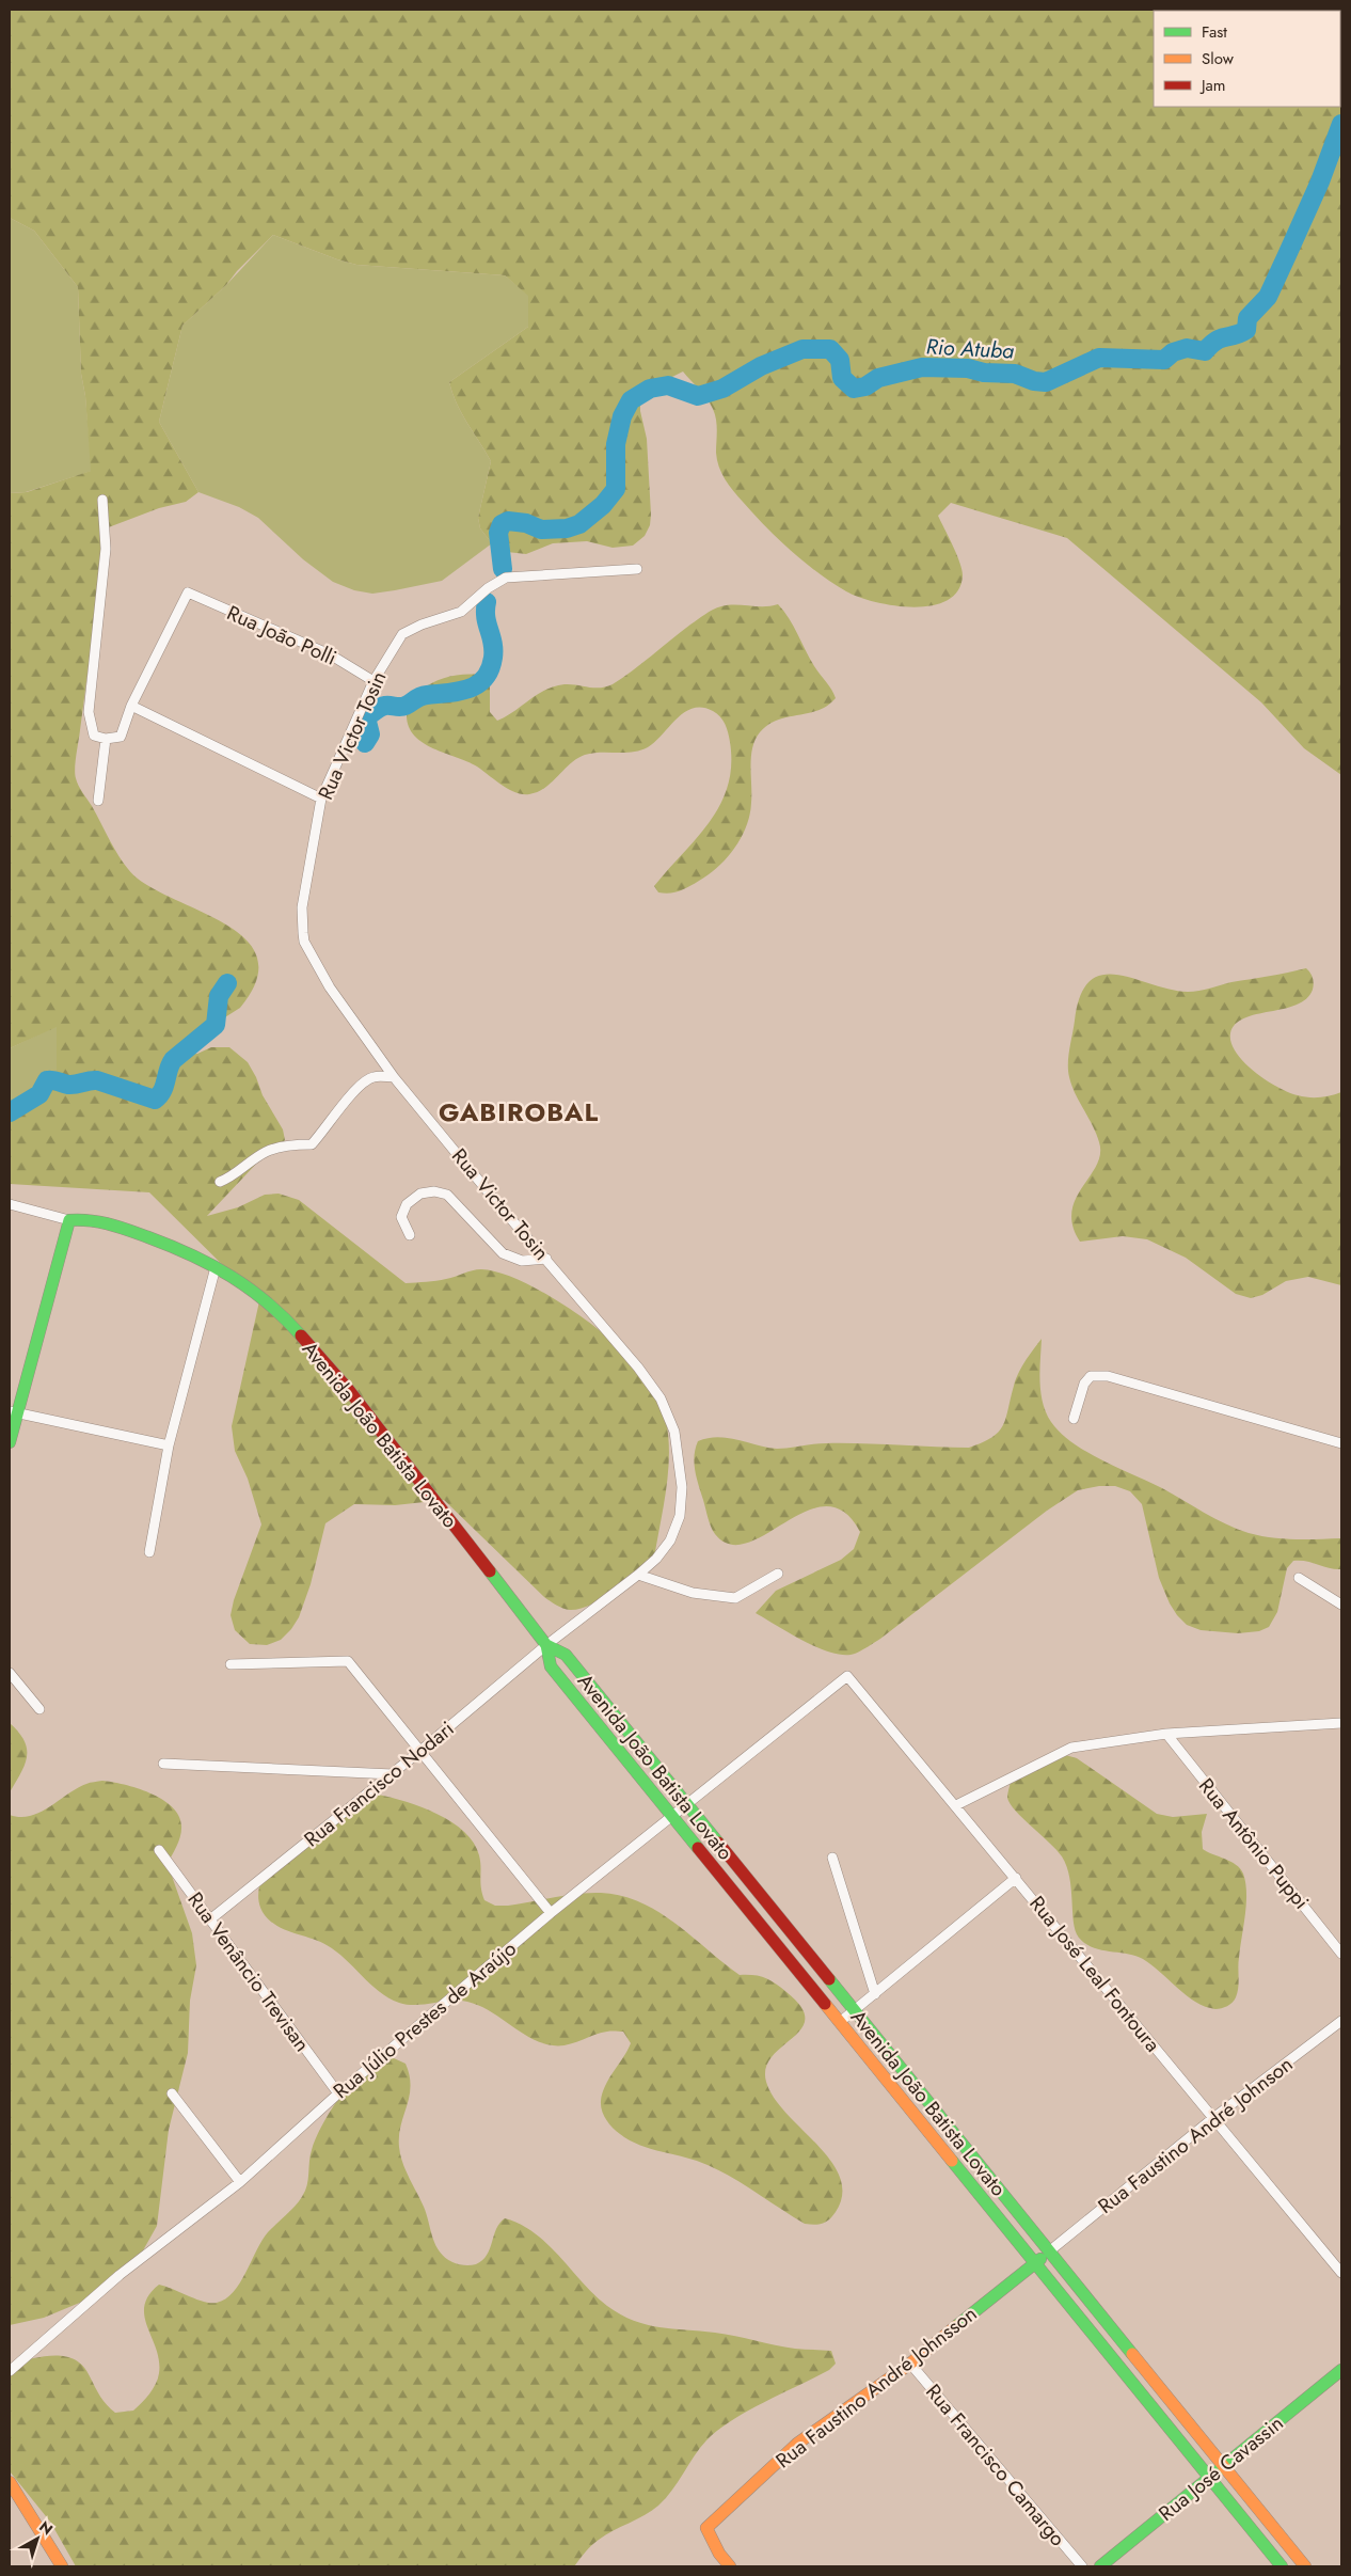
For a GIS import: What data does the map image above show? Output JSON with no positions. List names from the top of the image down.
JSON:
{
  "streets": {
    "street": [
      "Rua João Polli",
      "Rua Victor Tosin",
      "Avenida João Batista Lovato",
      "Rua Francisco Nodari",
      "Rua Antônio Puppi",
      "Rua Venâncio Trevisan",
      "Rua José Leal Fontoura",
      "Rua Júlio Prestes de Araújo",
      "Rua Faustino André Johnson",
      "Rua Faustino André Johnsson",
      "Rua Francisco Camargo",
      "Rua José Cavassin"
    ]
  },
  "crossings": [
    ["Rua João Polli", "Rua Victor Tosin"],
    ["Rua Victor Tosin", "Avenida João Batista Lovato"],
    ["Rua Victor Tosin", "Rua Francisco Nodari"],
    ["Avenida João Batista Lovato", "Rua Francisco Nodari"],
    ["Avenida João Batista Lovato", "Rua Júlio Prestes de Araújo"],
    ["Avenida João Batista Lovato", "Rua Faustino André Johnson"],
    ["Avenida João Batista Lovato", "Rua Faustino André Johnsson"],
    ["Avenida João Batista Lovato", "Rua José Cavassin"],
    ["Rua Francisco Nodari", "Rua Venâncio Trevisan"],
    ["Rua Venâncio Trevisan", "Rua Júlio Prestes de Araújo"],
    ["Rua José Leal Fontoura", "Rua Júlio Prestes de Araújo"],
    ["Rua José Leal Fontoura", "Rua Faustino André Johnson"],
    ["Rua Faustino André Johnson", "Rua Faustino André Johnsson"],
    ["Rua Faustino André Johnsson", "Rua Francisco Camargo"]
  ],
  "districts": ["GABIROBAL"],
  "water": ["Rio Atuba"],
  "legend": ["Fast", "Slow", "Jam"],
  "north": "top right"
}
